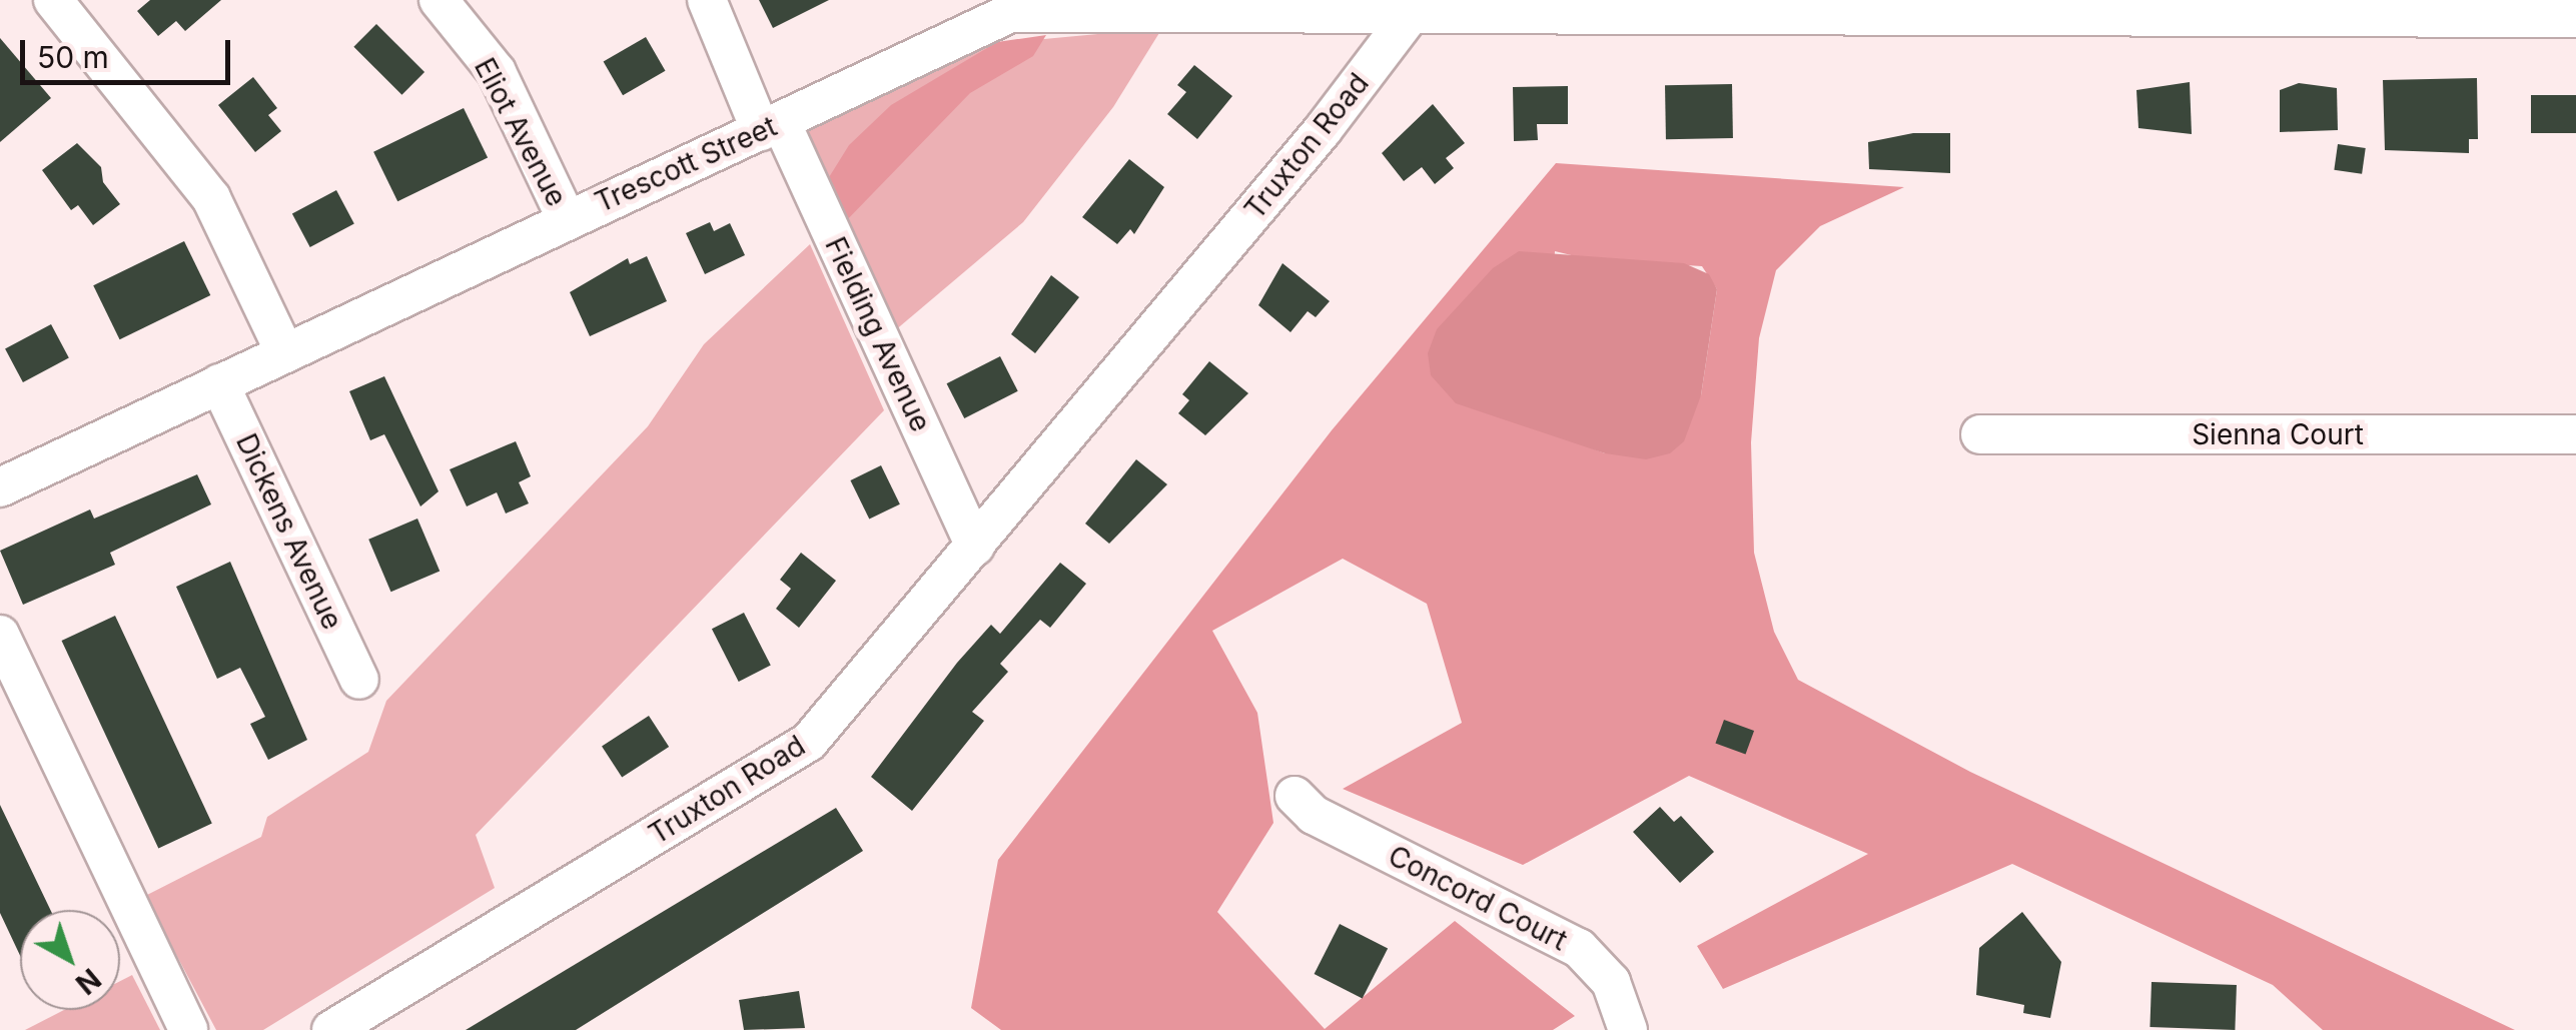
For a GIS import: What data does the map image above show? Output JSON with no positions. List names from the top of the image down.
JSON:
{
  "streets": {
    "street": [
      "Eliot Avenue",
      "Truxton Road",
      "Trescott Street",
      "Fielding Avenue",
      "Sienna Court",
      "Dickens Avenue",
      "Concord Court"
    ]
  },
  "crossings": [
    ["Eliot Avenue", "Trescott Street"],
    ["Truxton Road", "Trescott Street"],
    ["Truxton Road", "Fielding Avenue"],
    ["Trescott Street", "Fielding Avenue"],
    ["Trescott Street", "Dickens Avenue"]
  ],
  "scale_bar": "50 m",
  "north": "bottom right"
}
